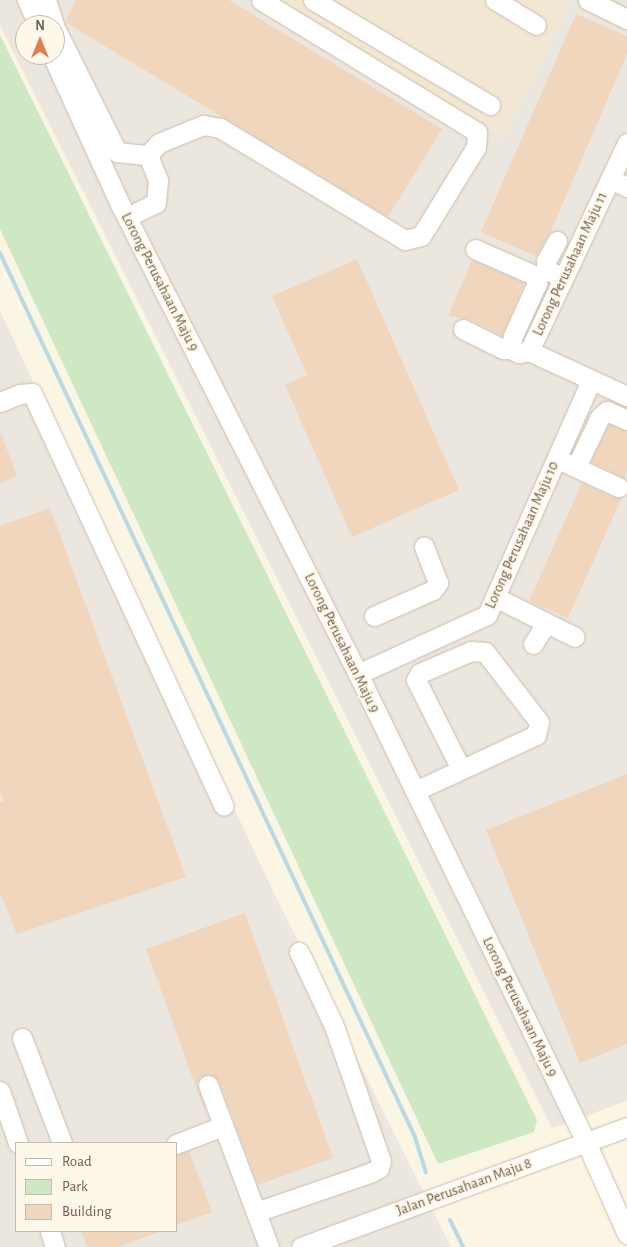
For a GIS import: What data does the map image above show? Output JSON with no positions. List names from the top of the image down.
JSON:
{
  "streets": {
    "street": [
      "Lorong Perusahaan Maju 11",
      "Lorong Perusahaan Maju 9",
      "Lorong Perusahaan Maju 10",
      "Jalan Perusahaan Maju 8"
    ]
  },
  "crossings": [
    ["Lorong Perusahaan Maju 11", "Lorong Perusahaan Maju 10"],
    ["Lorong Perusahaan Maju 9", "Lorong Perusahaan Maju 10"],
    ["Lorong Perusahaan Maju 9", "Jalan Perusahaan Maju 8"]
  ],
  "legend": ["Road", "Park", "Building"],
  "north": "top"
}
